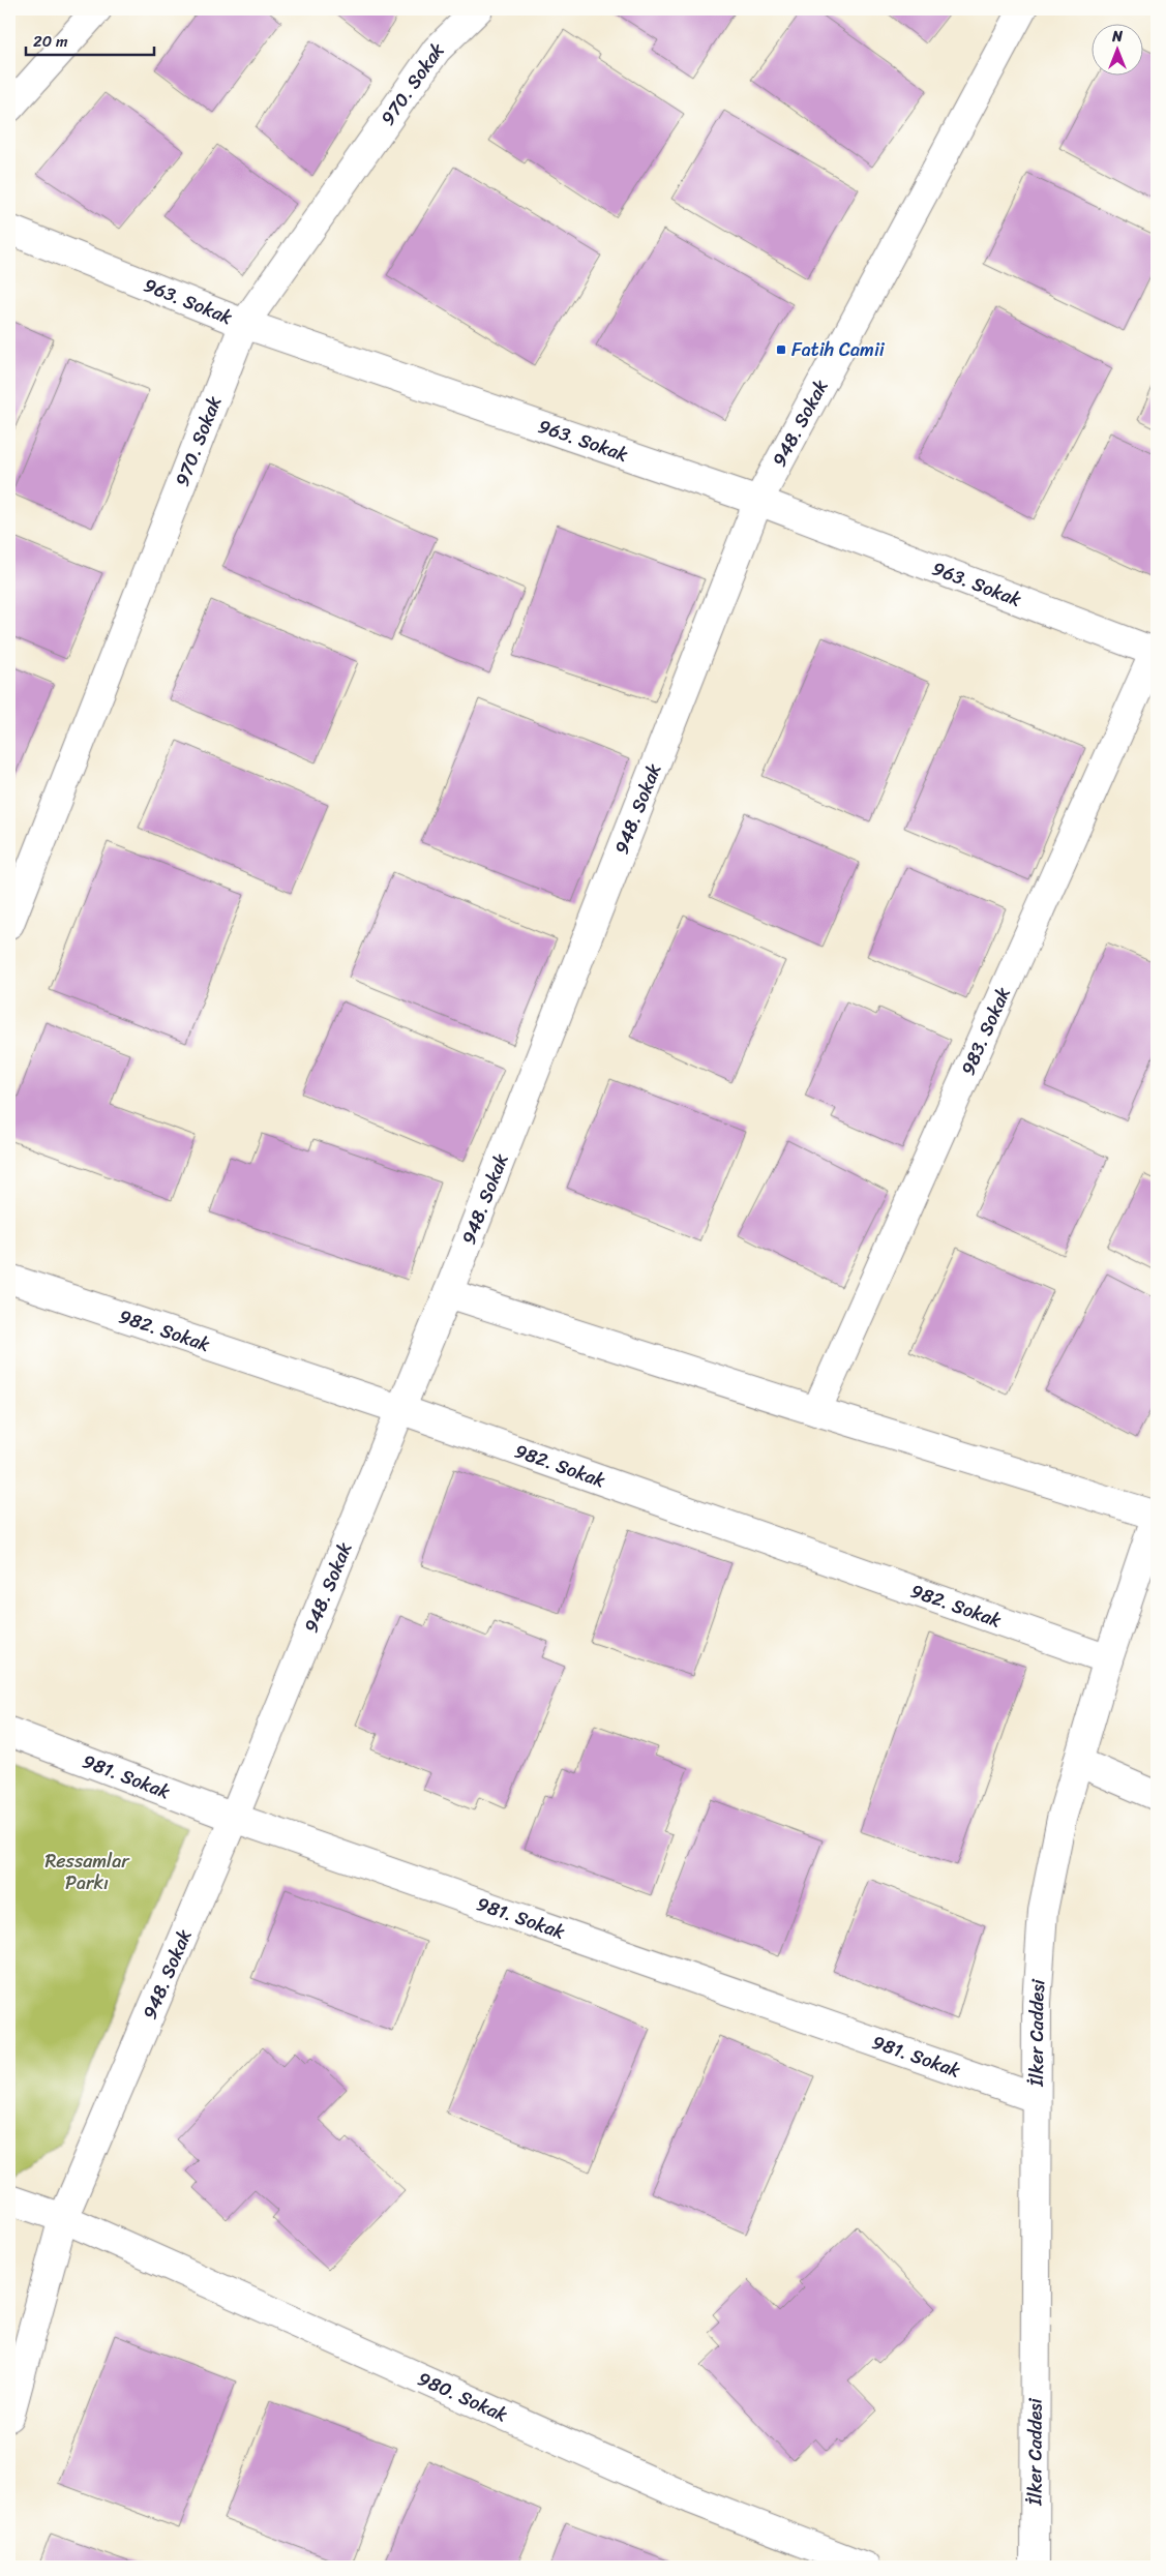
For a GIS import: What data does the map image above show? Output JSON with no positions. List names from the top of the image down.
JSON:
{
  "streets": {
    "street": [
      "970. Sokak",
      "963. Sokak",
      "948. Sokak",
      "983. Sokak",
      "982. Sokak",
      "981. Sokak",
      "İlker Caddesi",
      "980. Sokak"
    ]
  },
  "crossings": [
    ["970. Sokak", "963. Sokak"],
    ["963. Sokak", "948. Sokak"],
    ["963. Sokak", "983. Sokak"],
    ["948. Sokak", "982. Sokak"],
    ["948. Sokak", "981. Sokak"],
    ["948. Sokak", "980. Sokak"],
    ["982. Sokak", "İlker Caddesi"],
    ["981. Sokak", "İlker Caddesi"]
  ],
  "parks": ["Ressamlar Parkı"],
  "places": {
    "transit": ["Fatih Camii"]
  },
  "scale_bar": "20 m",
  "north": "top"
}
